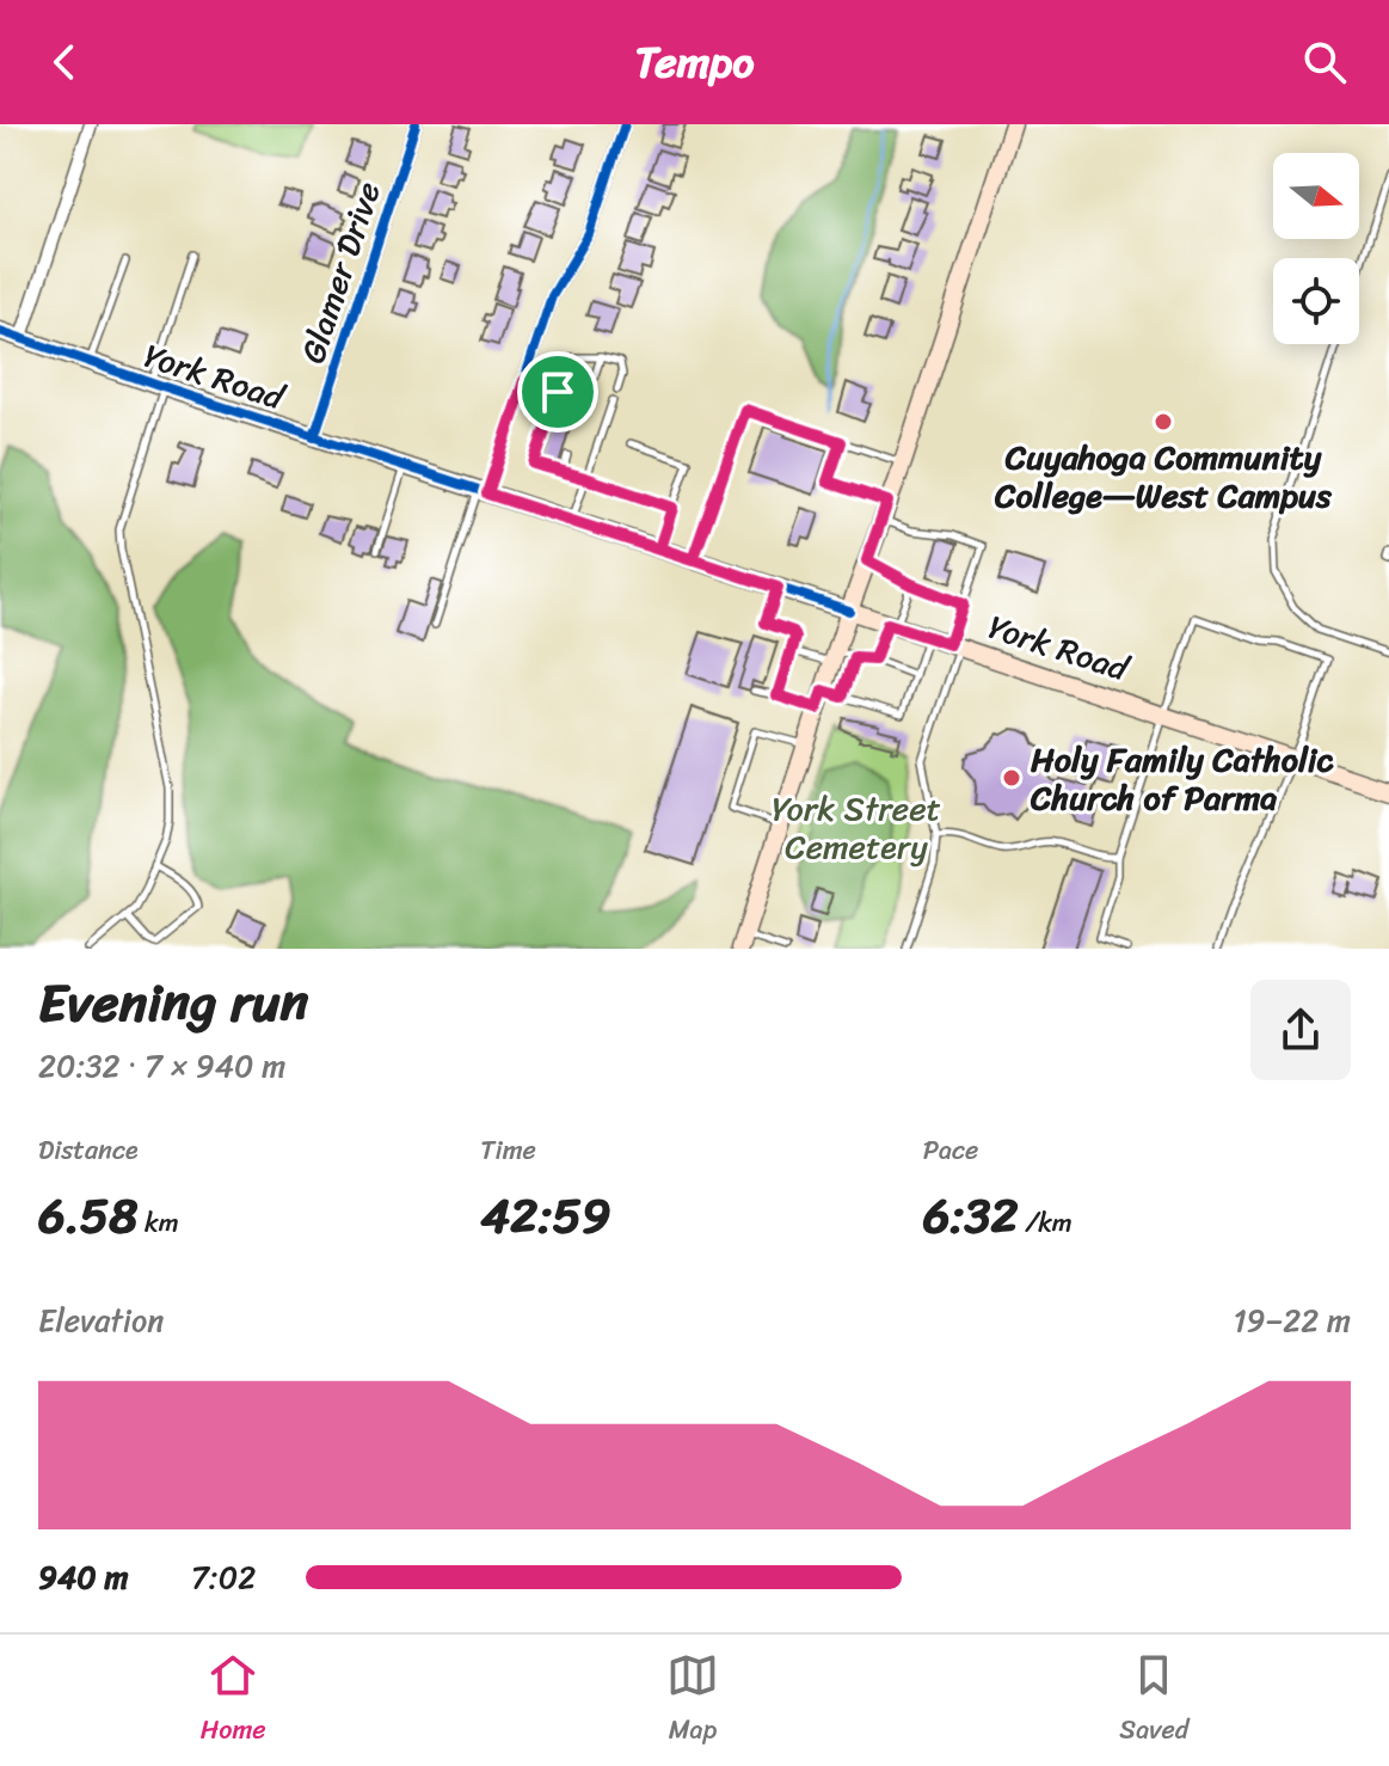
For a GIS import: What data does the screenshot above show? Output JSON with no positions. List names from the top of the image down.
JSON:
{
  "streets": {
    "main road": ["York Road"],
    "street": ["Glamer Drive"]
  },
  "crossings": [
    ["Glamer Drive", "York Road"]
  ],
  "parks": ["York Street Cemetery"],
  "places": ["Cuyahoga Community College—West Campus", "Holy Family Catholic Church of Parma"],
  "north": "right",
  "page": {
    "header": "Tempo",
    "heading": ["Evening run", "20:32 · 7 × 940 m"],
    "stats": [
      ["Distance", "6.58 km"],
      ["Time", "42:59"],
      ["Pace", "6:32 /km"]
    ],
    "chart": ["Elevation", "19–22 m"],
    "list": [
      {
        "name": "940 m",
        "note": "7:02"
      }
    ],
    "tabs": ["Home", "Map", "Saved"]
  }
}
